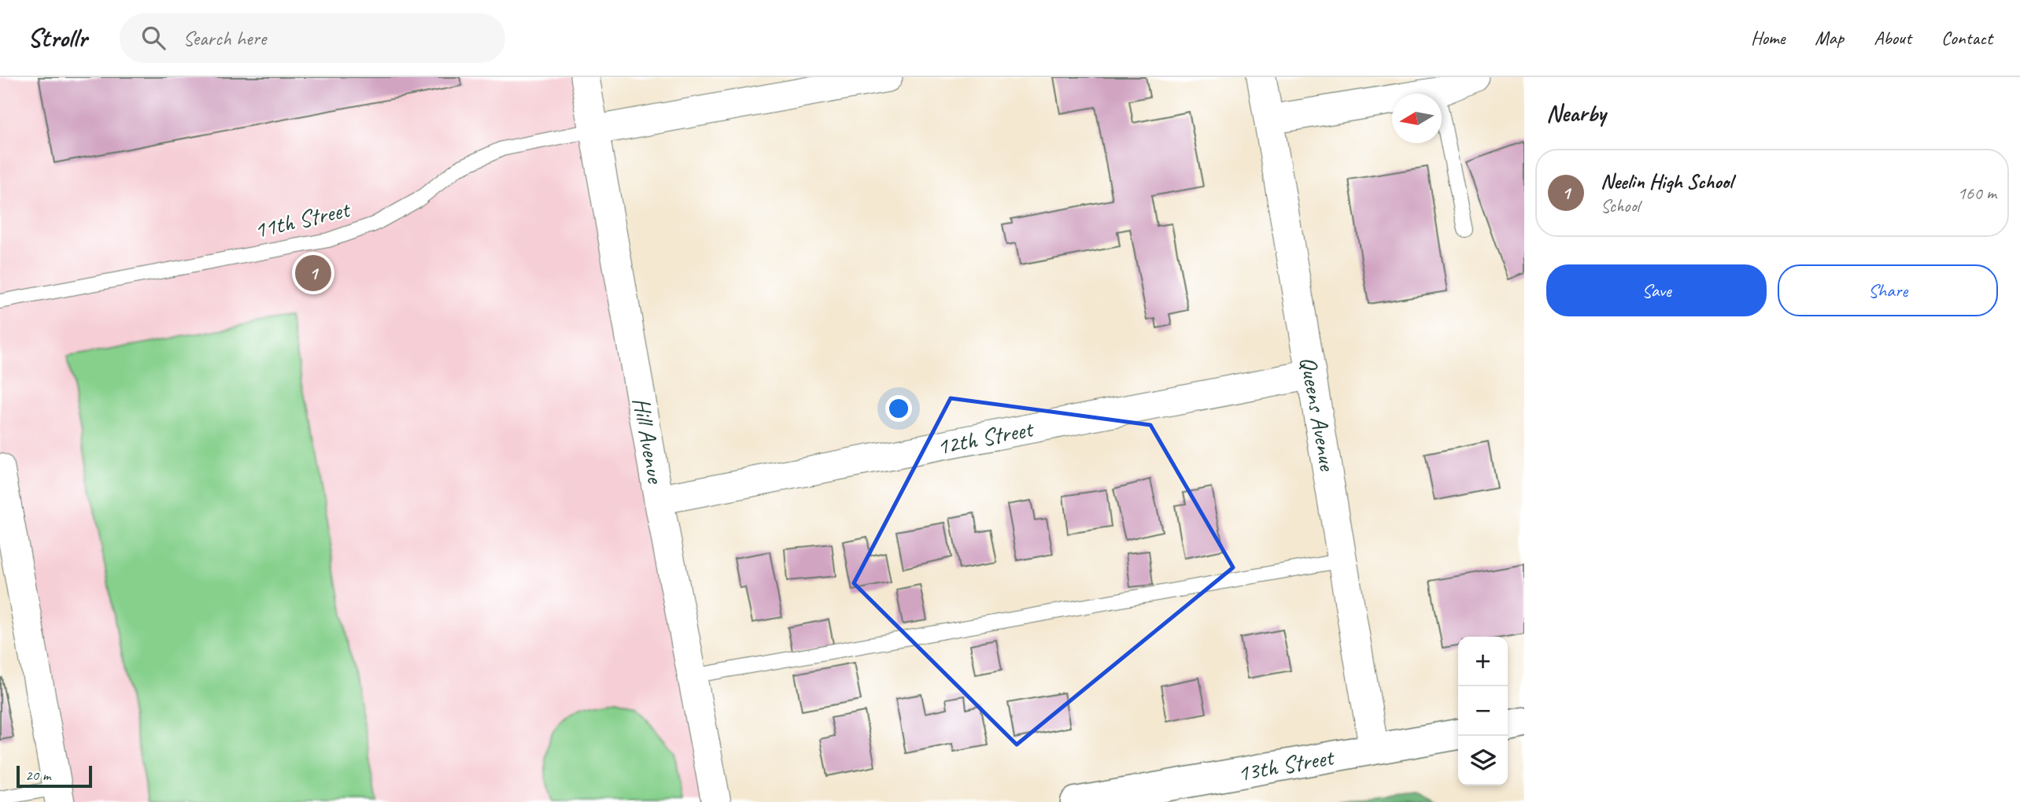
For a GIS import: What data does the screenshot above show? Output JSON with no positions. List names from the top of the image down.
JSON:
{
  "streets": {
    "street": [
      "Queens Avenue",
      "12th Street",
      "Hill Avenue",
      "13th Street"
    ],
    "lane": ["11th Street"]
  },
  "crossings": [
    ["11th Street", "Hill Avenue"],
    ["Queens Avenue", "12th Street"],
    ["Queens Avenue", "13th Street"],
    ["12th Street", "Hill Avenue"]
  ],
  "scale_bar": "20 m",
  "north": "left",
  "page": {
    "header": "Strollr",
    "search": "Search here",
    "nav": [
      "Home",
      "Map",
      "About",
      "Contact"
    ],
    "heading": "Nearby",
    "list": [
      {
        "mark": "1",
        "name": "Neelin High School",
        "note": "School",
        "value": "160 m"
      }
    ],
    "buttons": ["Save", "Share"],
    "pins": "1",
    "map_buttons": ["+", "−"],
    "scale": "20 m"
  }
}
